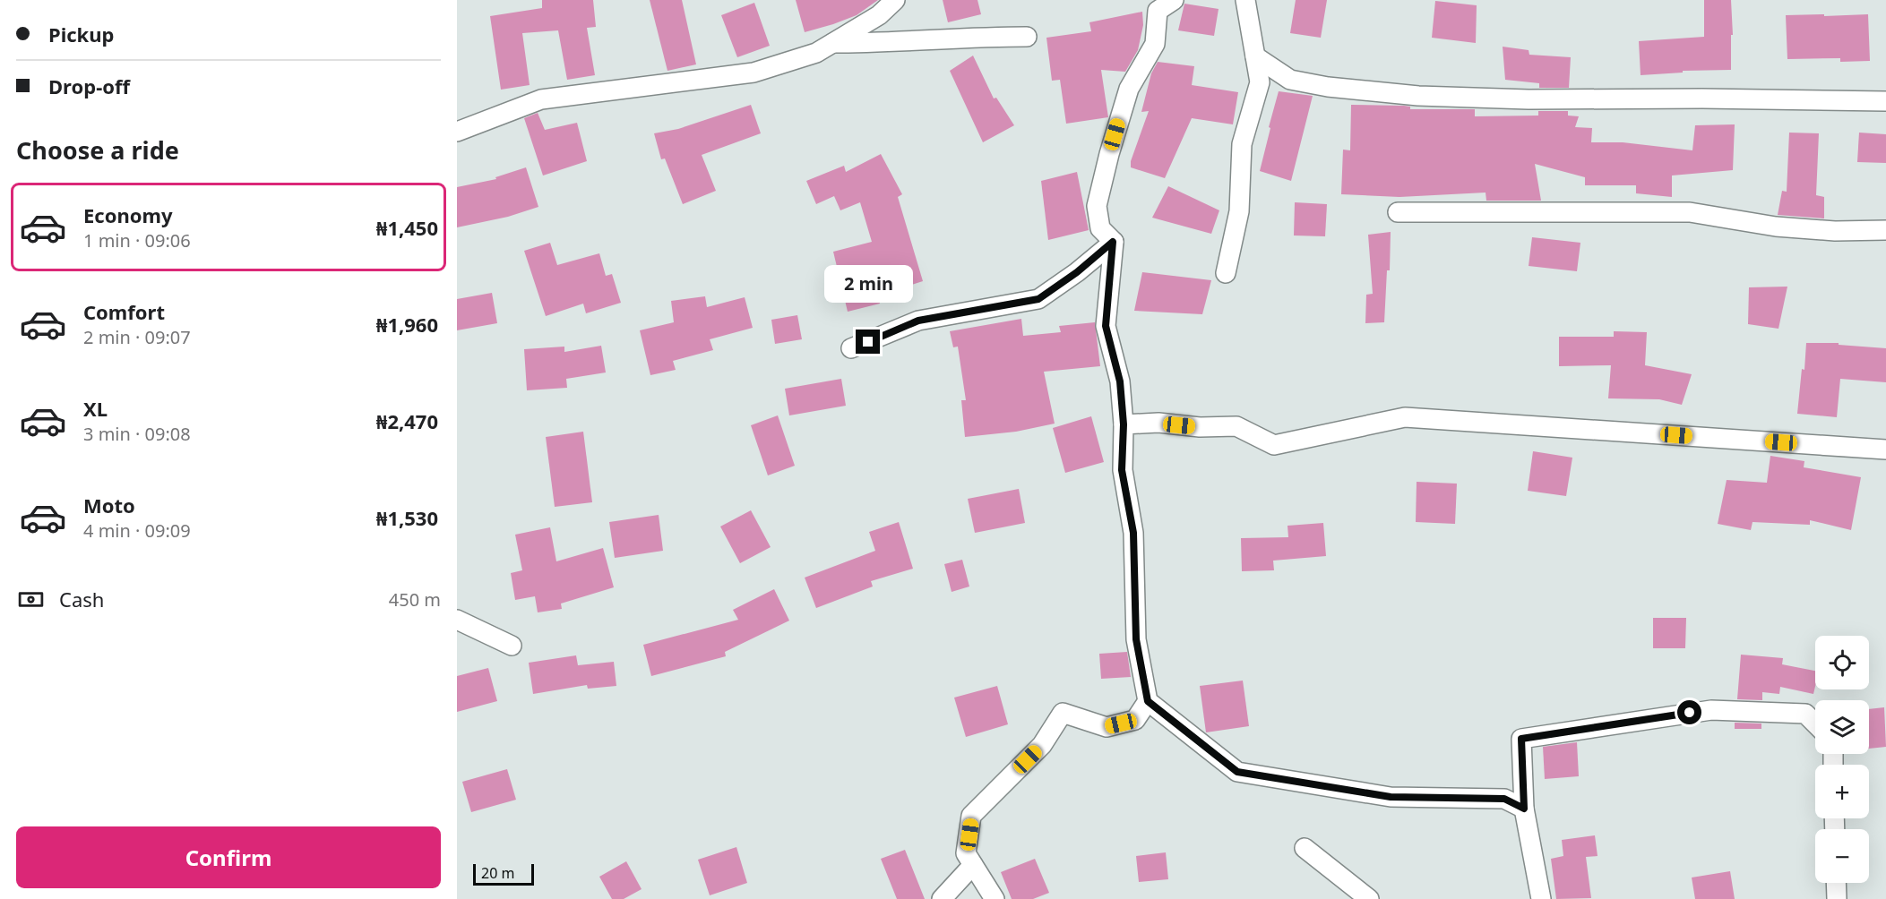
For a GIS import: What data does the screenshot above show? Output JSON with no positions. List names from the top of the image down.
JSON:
{
  "scale_bar": "20 m",
  "page": {
    "banner": ["Pickup", "Drop-off"],
    "heading": "Choose a ride",
    "list": [
      {
        "name": "Economy",
        "note": "1 min · 09:06",
        "value": "₦1,450"
      },
      {
        "name": "Comfort",
        "note": "2 min · 09:07",
        "value": "₦1,960"
      },
      {
        "name": "XL",
        "note": "3 min · 09:08",
        "value": "₦2,470"
      },
      {
        "name": "Moto",
        "note": "4 min · 09:09",
        "value": "₦1,530"
      }
    ],
    "bubble": "2 min",
    "pay": ["Cash", "450 m"],
    "map_buttons": ["+", "−"],
    "buttons": "Confirm",
    "scale": "20 m"
  }
}
